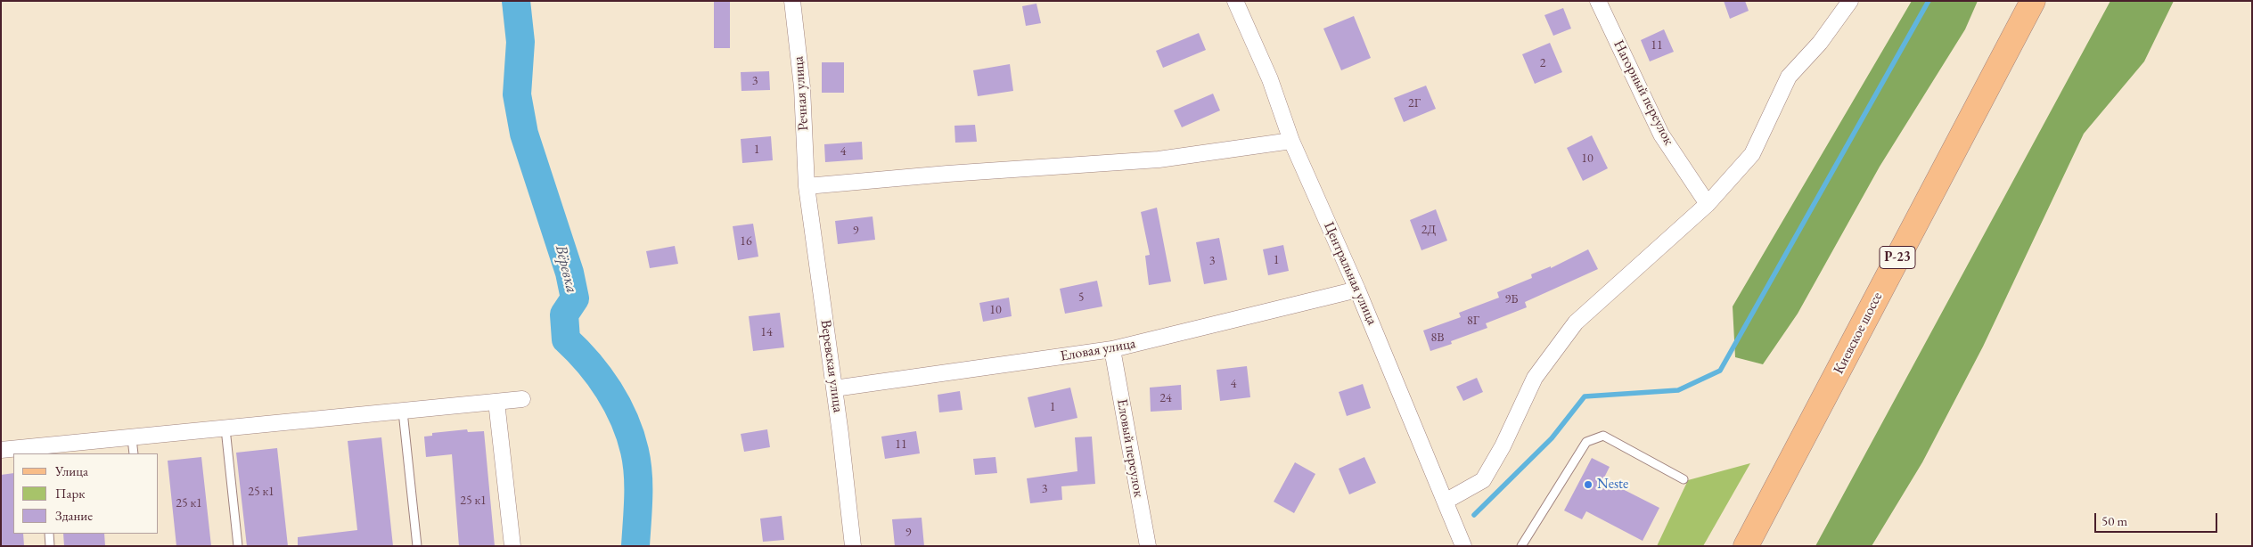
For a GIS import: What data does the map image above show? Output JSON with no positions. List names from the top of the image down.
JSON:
{
  "streets": {
    "main road": ["Р-23", "Киевское шоссе"],
    "street": [
      "Нагорный переулок",
      "Речная улица",
      "Центральная улица",
      "Еловая улица",
      "Веревская улица",
      "Еловый переулок"
    ]
  },
  "crossings": [
    ["Речная улица", "Веревская улица"],
    ["Центральная улица", "Еловая улица"],
    ["Еловая улица", "Веревская улица"],
    ["Еловая улица", "Еловый переулок"]
  ],
  "water": ["Вёревка"],
  "places": ["Neste"],
  "house_numbers": [
    "11",
    "2",
    "3",
    "2Г",
    "1",
    "4",
    "10",
    "2Д",
    "9",
    "16",
    "1",
    "3",
    "5",
    "9Б",
    "10",
    "8Г",
    "14",
    "8В",
    "4",
    "24",
    "1",
    "11",
    "3",
    "25 к1",
    "25 к1",
    "25 к1",
    "9"
  ],
  "legend": ["Улица", "Парк", "Здание"],
  "scale_bar": "50 m"
}
